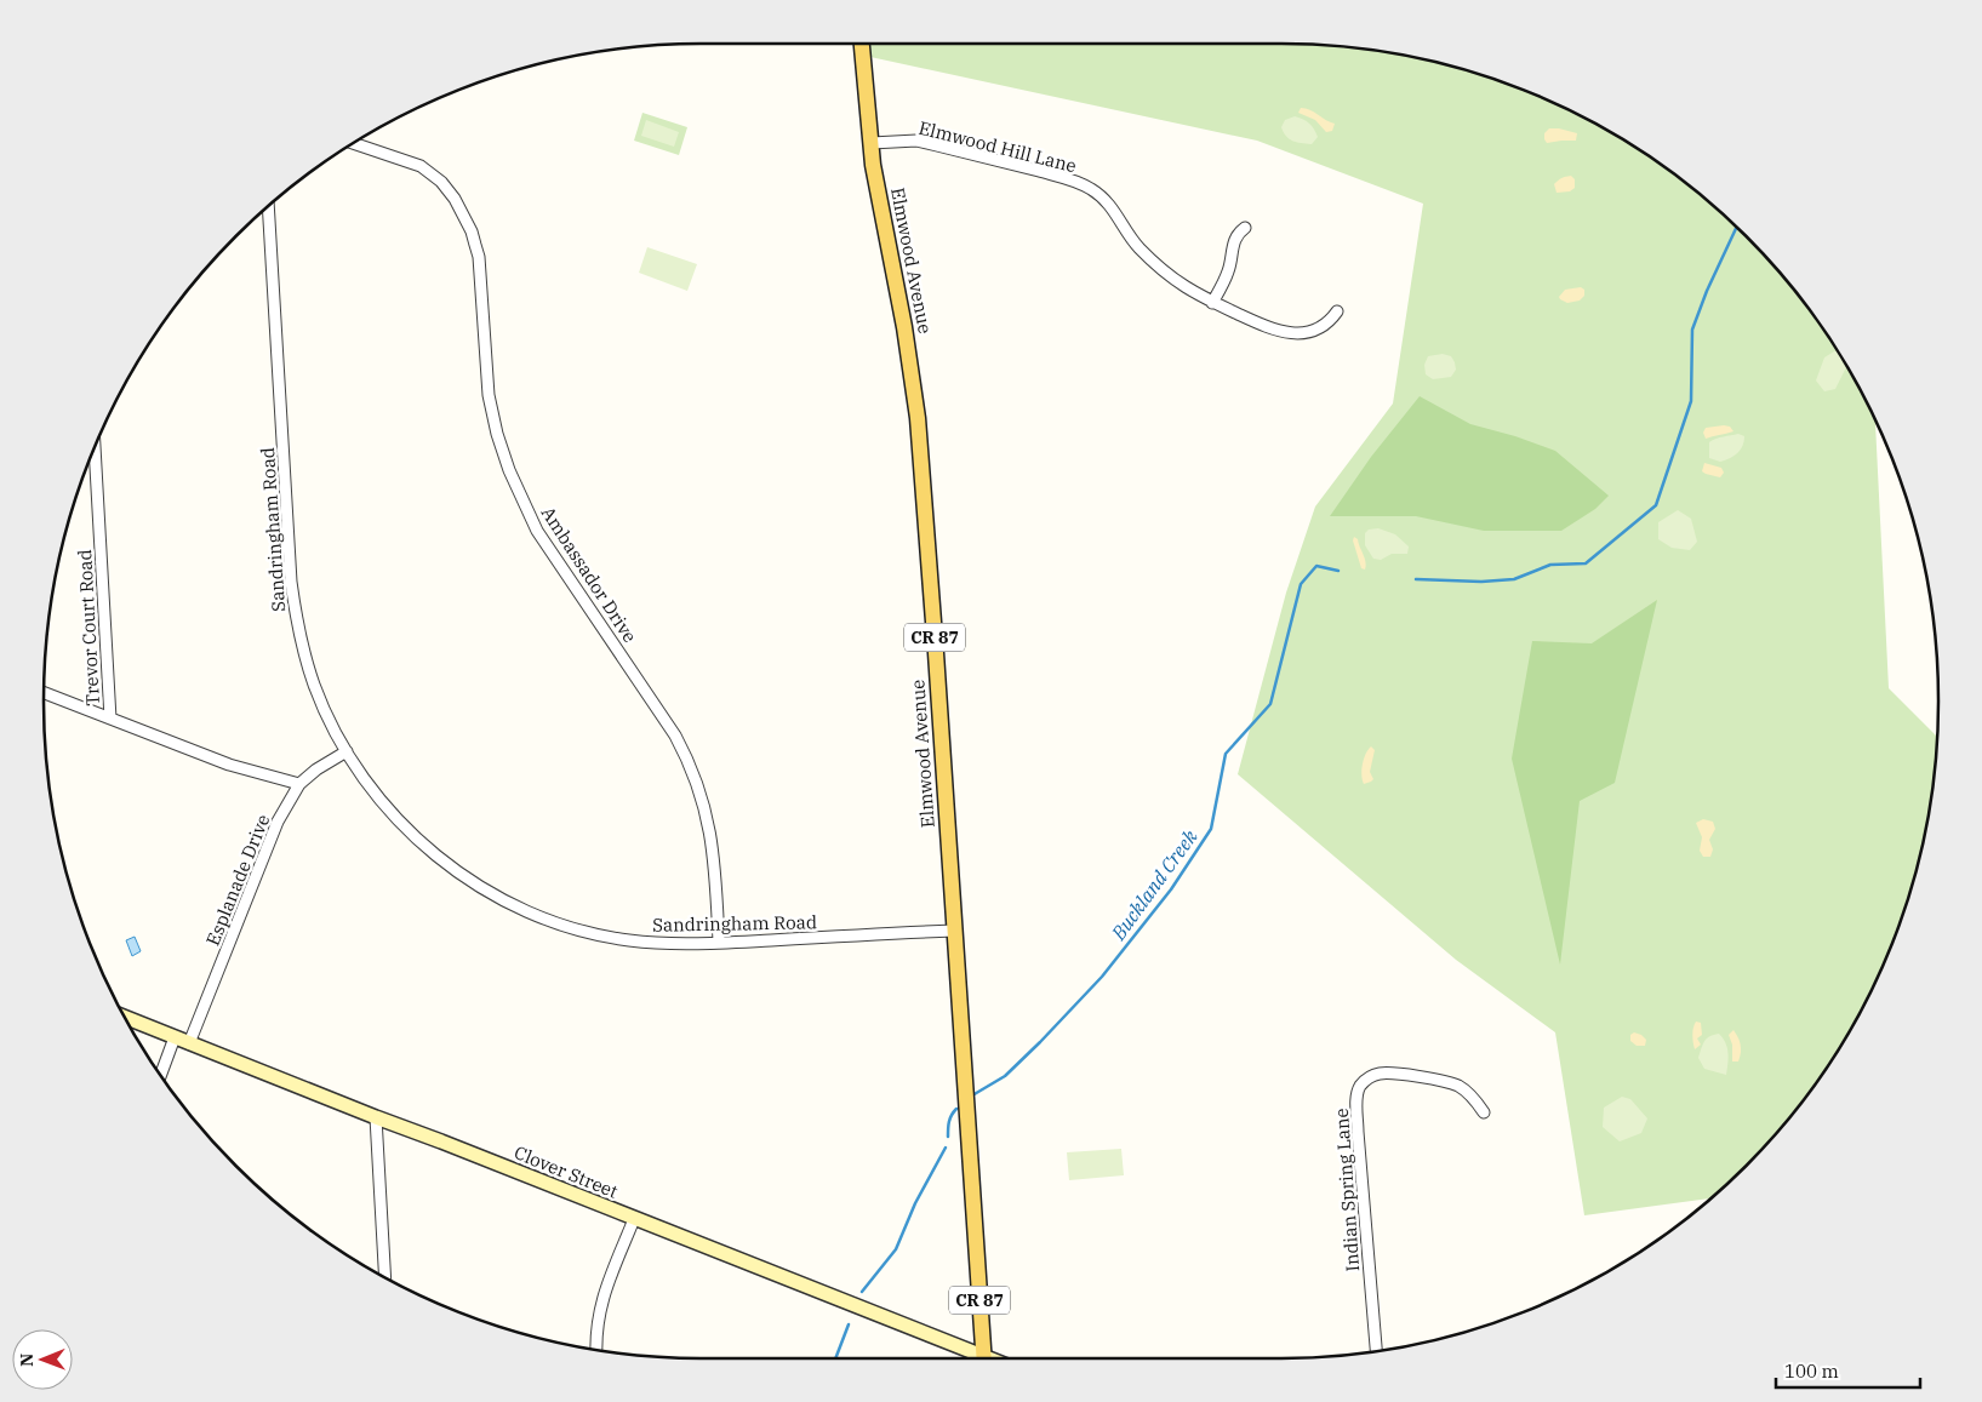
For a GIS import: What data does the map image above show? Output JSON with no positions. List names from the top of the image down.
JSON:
{
  "streets": {
    "main road": ["Elmwood Avenue", "CR 87", "Clover Street"],
    "street": [
      "Elmwood Hill Lane",
      "Sandringham Road",
      "Ambassador Drive",
      "Trevor Court Road",
      "Esplanade Drive",
      "Indian Spring Lane"
    ]
  },
  "crossings": [
    ["Elmwood Hill Lane", "Elmwood Avenue"],
    ["Elmwood Avenue", "Sandringham Road"],
    ["Sandringham Road", "Ambassador Drive"],
    ["Sandringham Road", "Esplanade Drive"],
    ["Esplanade Drive", "Clover Street"]
  ],
  "water": ["Buckland Creek"],
  "scale_bar": "100 m",
  "north": "left"
}
